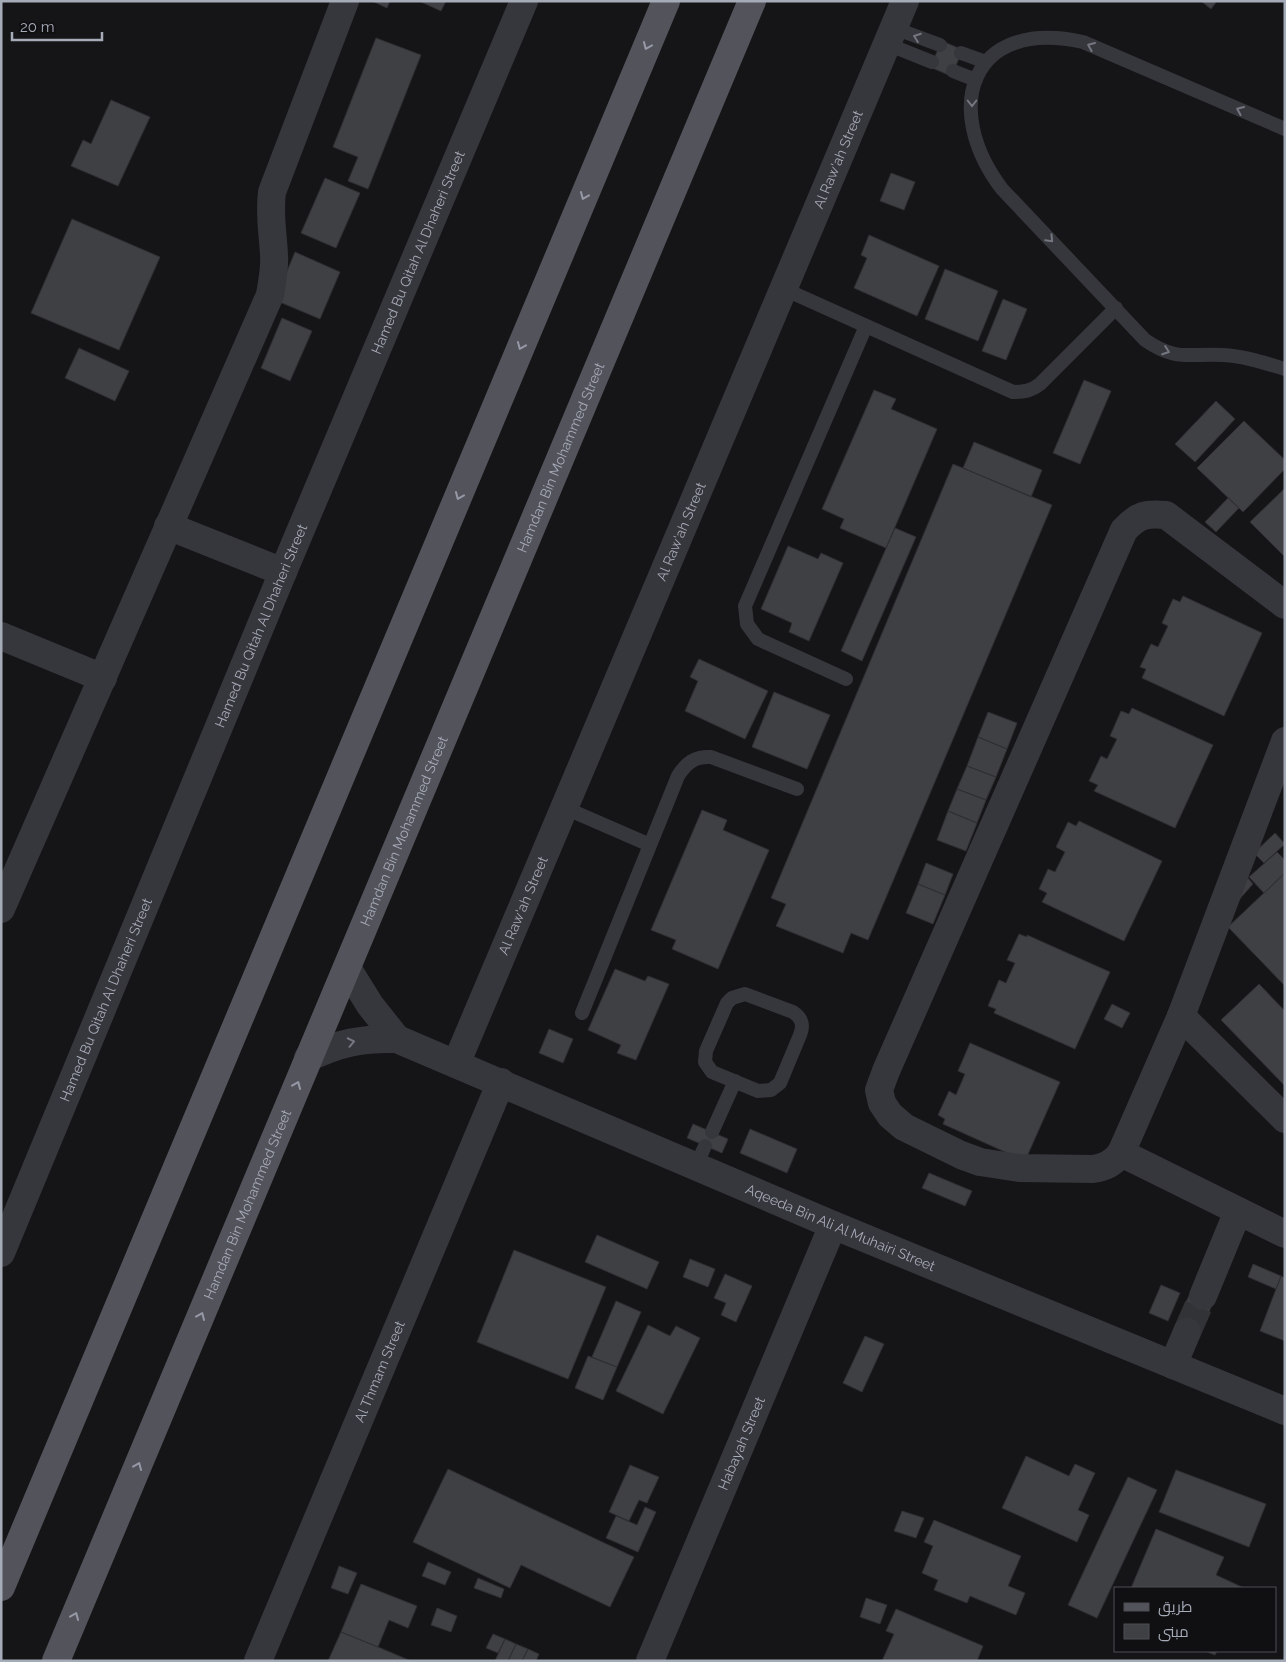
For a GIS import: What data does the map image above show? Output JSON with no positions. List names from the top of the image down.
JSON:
{
  "streets": {
    "main road": ["Hamdan Bin Mohammed Street"],
    "street": [
      "Al Raw'ah Street",
      "Hamed Bu Qitah Al Dhaheri Street",
      "Aqeeda Bin Ali Al Muhairi Street",
      "Al Thmam Street",
      "Habayah Street"
    ]
  },
  "crossings": [
    ["Al Raw'ah Street", "Aqeeda Bin Ali Al Muhairi Street"],
    ["Hamdan Bin Mohammed Street", "Aqeeda Bin Ali Al Muhairi Street"],
    ["Aqeeda Bin Ali Al Muhairi Street", "Al Thmam Street"],
    ["Aqeeda Bin Ali Al Muhairi Street", "Habayah Street"]
  ],
  "legend": ["طريق", "مبنى"],
  "scale_bar": "20 m"
}
